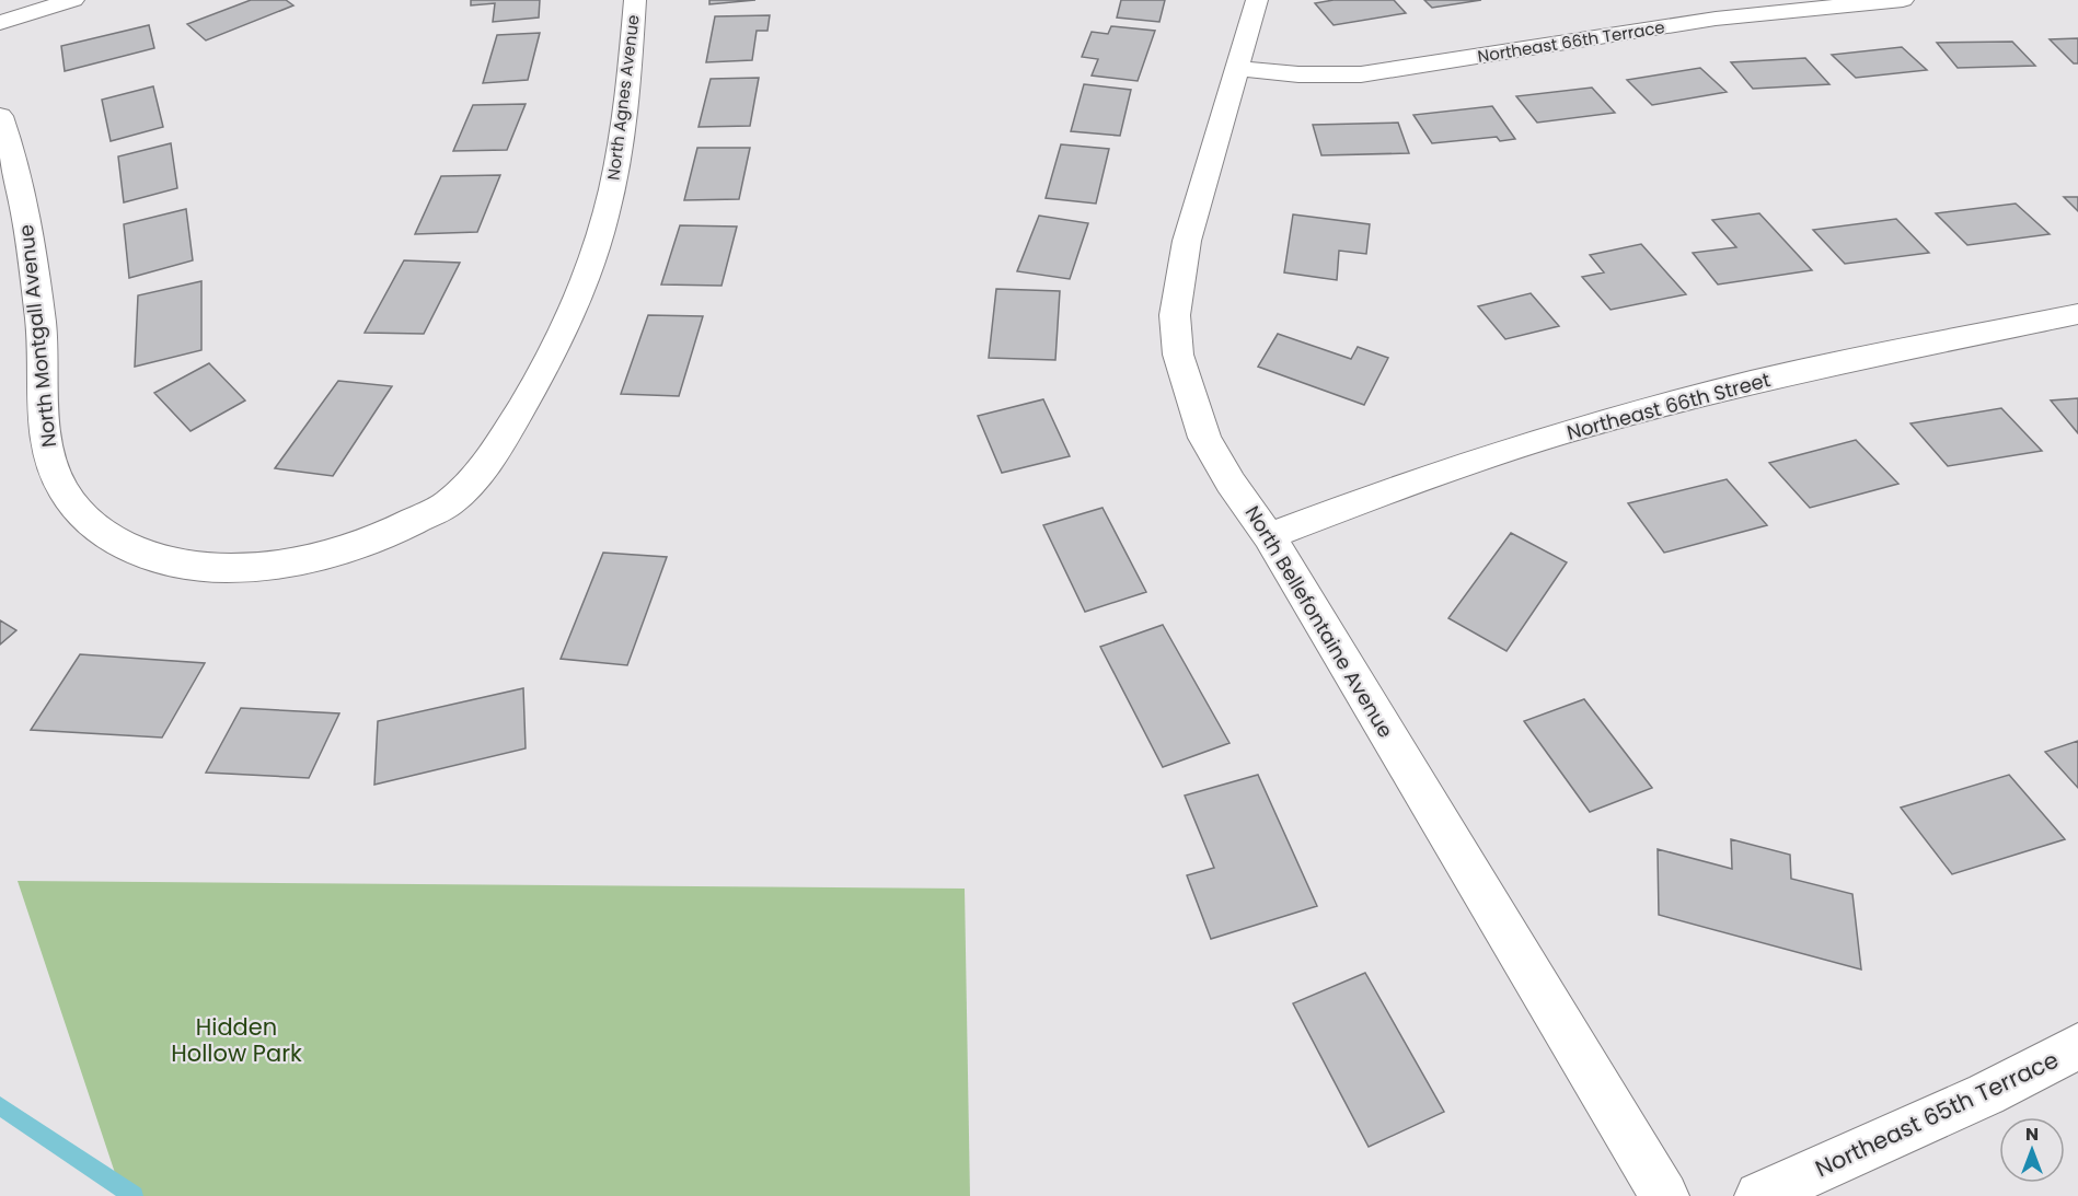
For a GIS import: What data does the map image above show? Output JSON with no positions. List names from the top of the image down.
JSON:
{
  "streets": {
    "street": [
      "Northeast 66th Terrace",
      "North Agnes Avenue",
      "North Montgall Avenue",
      "Northeast 66th Street",
      "North Bellefontaine Avenue",
      "Northeast 65th Terrace"
    ]
  },
  "crossings": [
    ["Northeast 66th Terrace", "North Bellefontaine Avenue"],
    ["North Agnes Avenue", "North Montgall Avenue"],
    ["Northeast 66th Street", "North Bellefontaine Avenue"]
  ],
  "parks": ["Hidden Hollow Park"],
  "north": "top"
}
